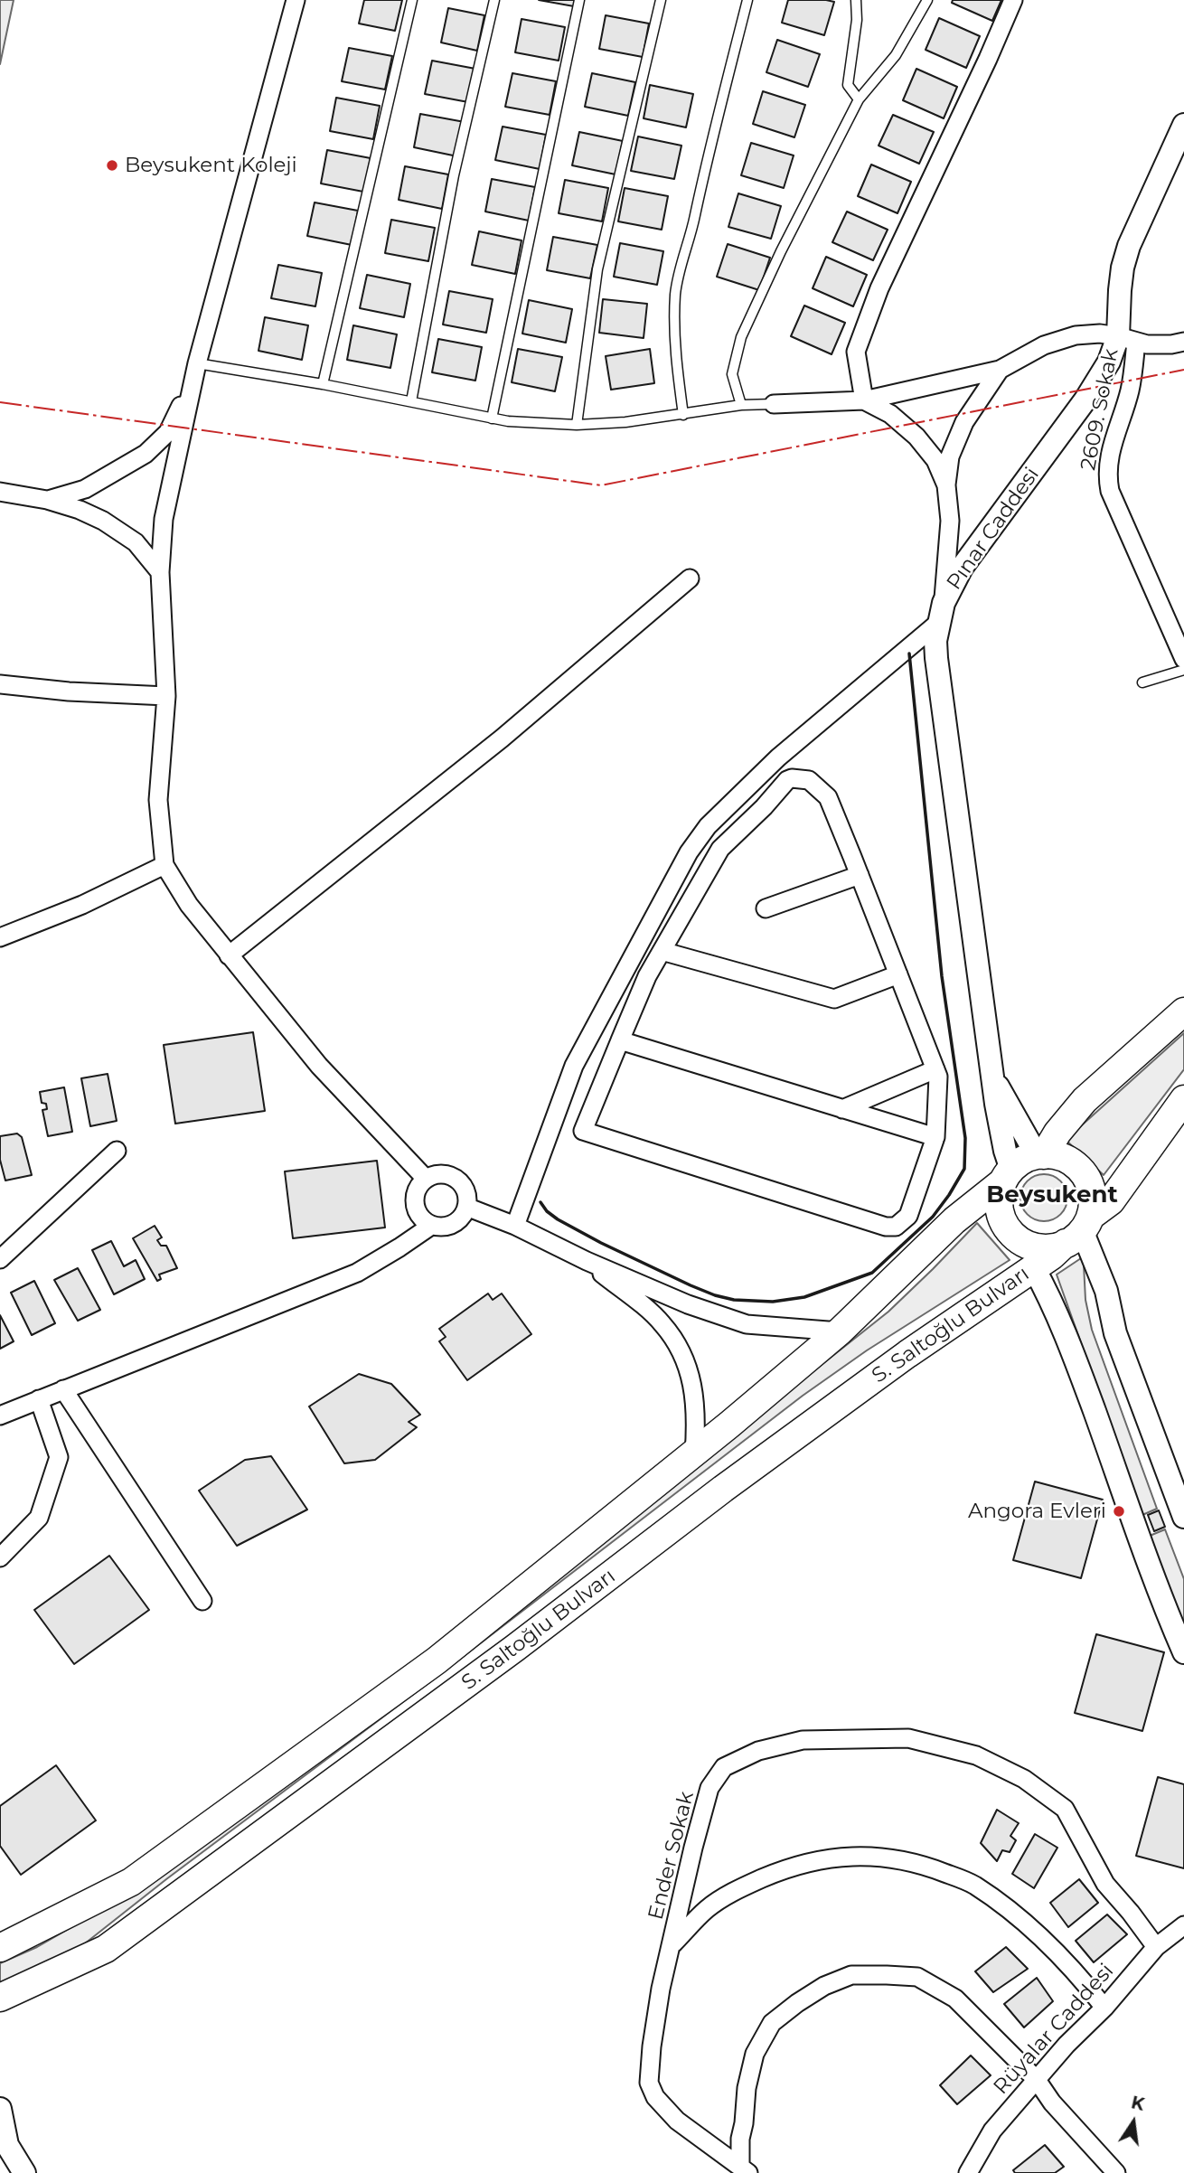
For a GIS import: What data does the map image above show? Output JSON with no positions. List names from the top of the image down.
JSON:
{
  "streets": {
    "main road": ["S. Saltoğlu Bulvarı"],
    "street": [
      "2609. Sokak",
      "Pınar Caddesi",
      "Ender Sokak",
      "Rüyalar Caddesi"
    ]
  },
  "crossings": [
    ["2609. Sokak", "Pınar Caddesi"],
    ["Pınar Caddesi", "S. Saltoğlu Bulvarı"],
    ["Ender Sokak", "Rüyalar Caddesi"]
  ],
  "districts": ["Beysukent"],
  "places": ["Beysukent Koleji", "Angora Evleri"],
  "north": "top"
}
